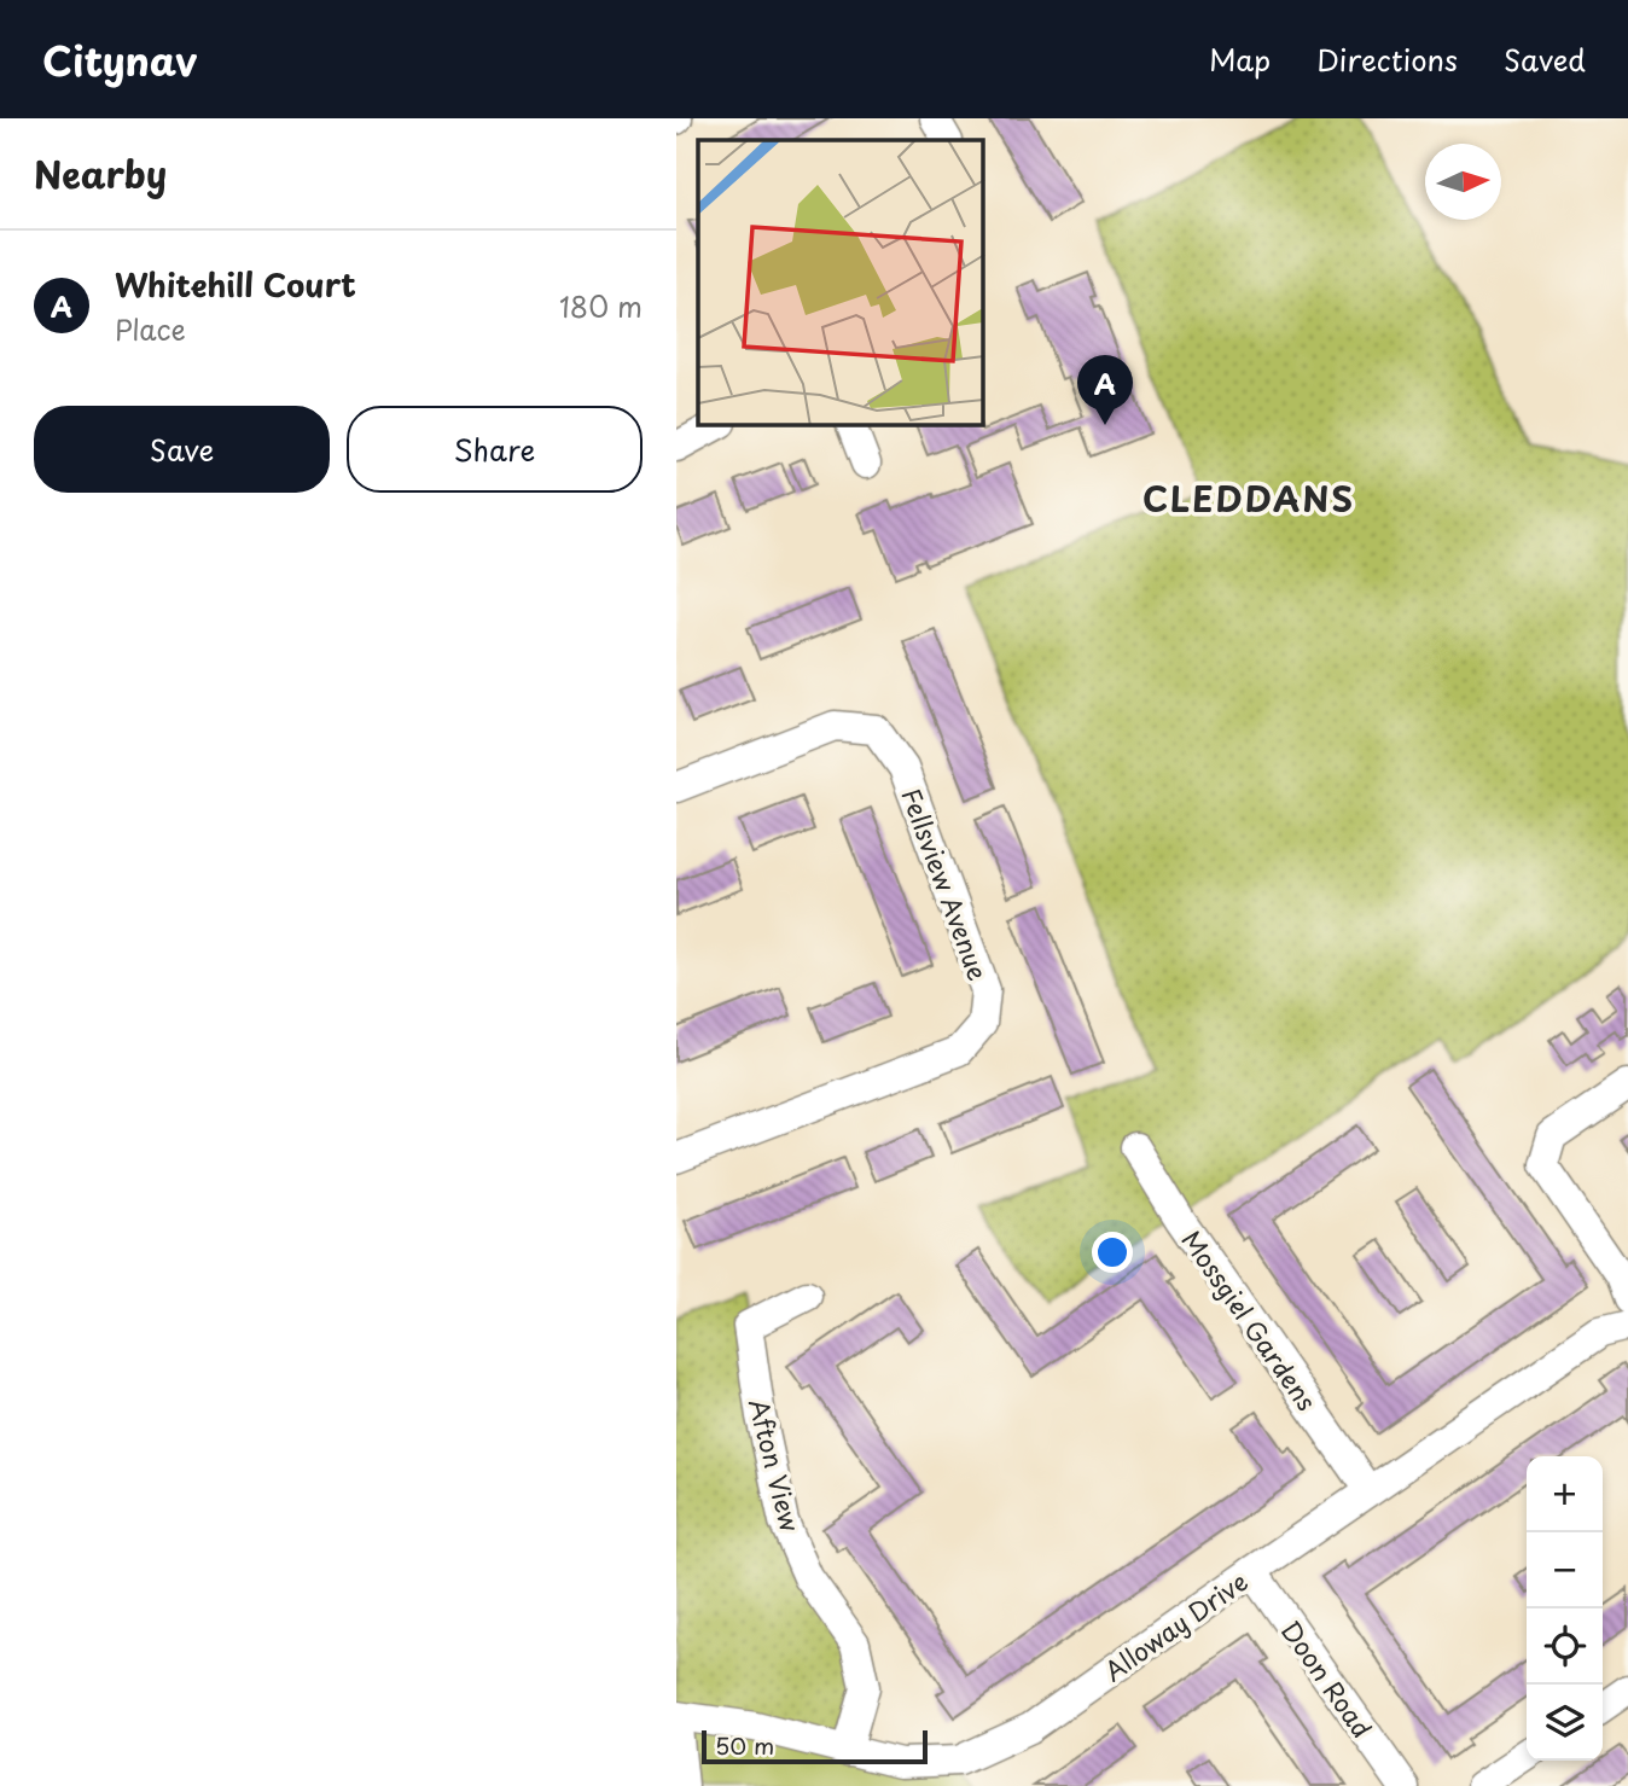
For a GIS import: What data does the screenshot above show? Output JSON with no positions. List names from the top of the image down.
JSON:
{
  "streets": {
    "street": [
      "Fellsview Avenue",
      "Mossgiel Gardens",
      "Afton View",
      "Alloway Drive",
      "Doon Road"
    ]
  },
  "crossings": [
    ["Mossgiel Gardens", "Alloway Drive"],
    ["Afton View", "Alloway Drive"],
    ["Alloway Drive", "Doon Road"]
  ],
  "districts": ["CLEDDANS"],
  "scale_bar": "50 m",
  "north": "right",
  "page": {
    "header": "Citynav",
    "nav": ["Map", "Directions", "Saved"],
    "heading": "Nearby",
    "list": [
      {
        "mark": "A",
        "name": "Whitehill Court",
        "note": "Place",
        "value": "180 m"
      }
    ],
    "pins": "A",
    "buttons": ["Save", "Share"],
    "map_buttons": ["+", "−"],
    "scale": "50 m"
  }
}
